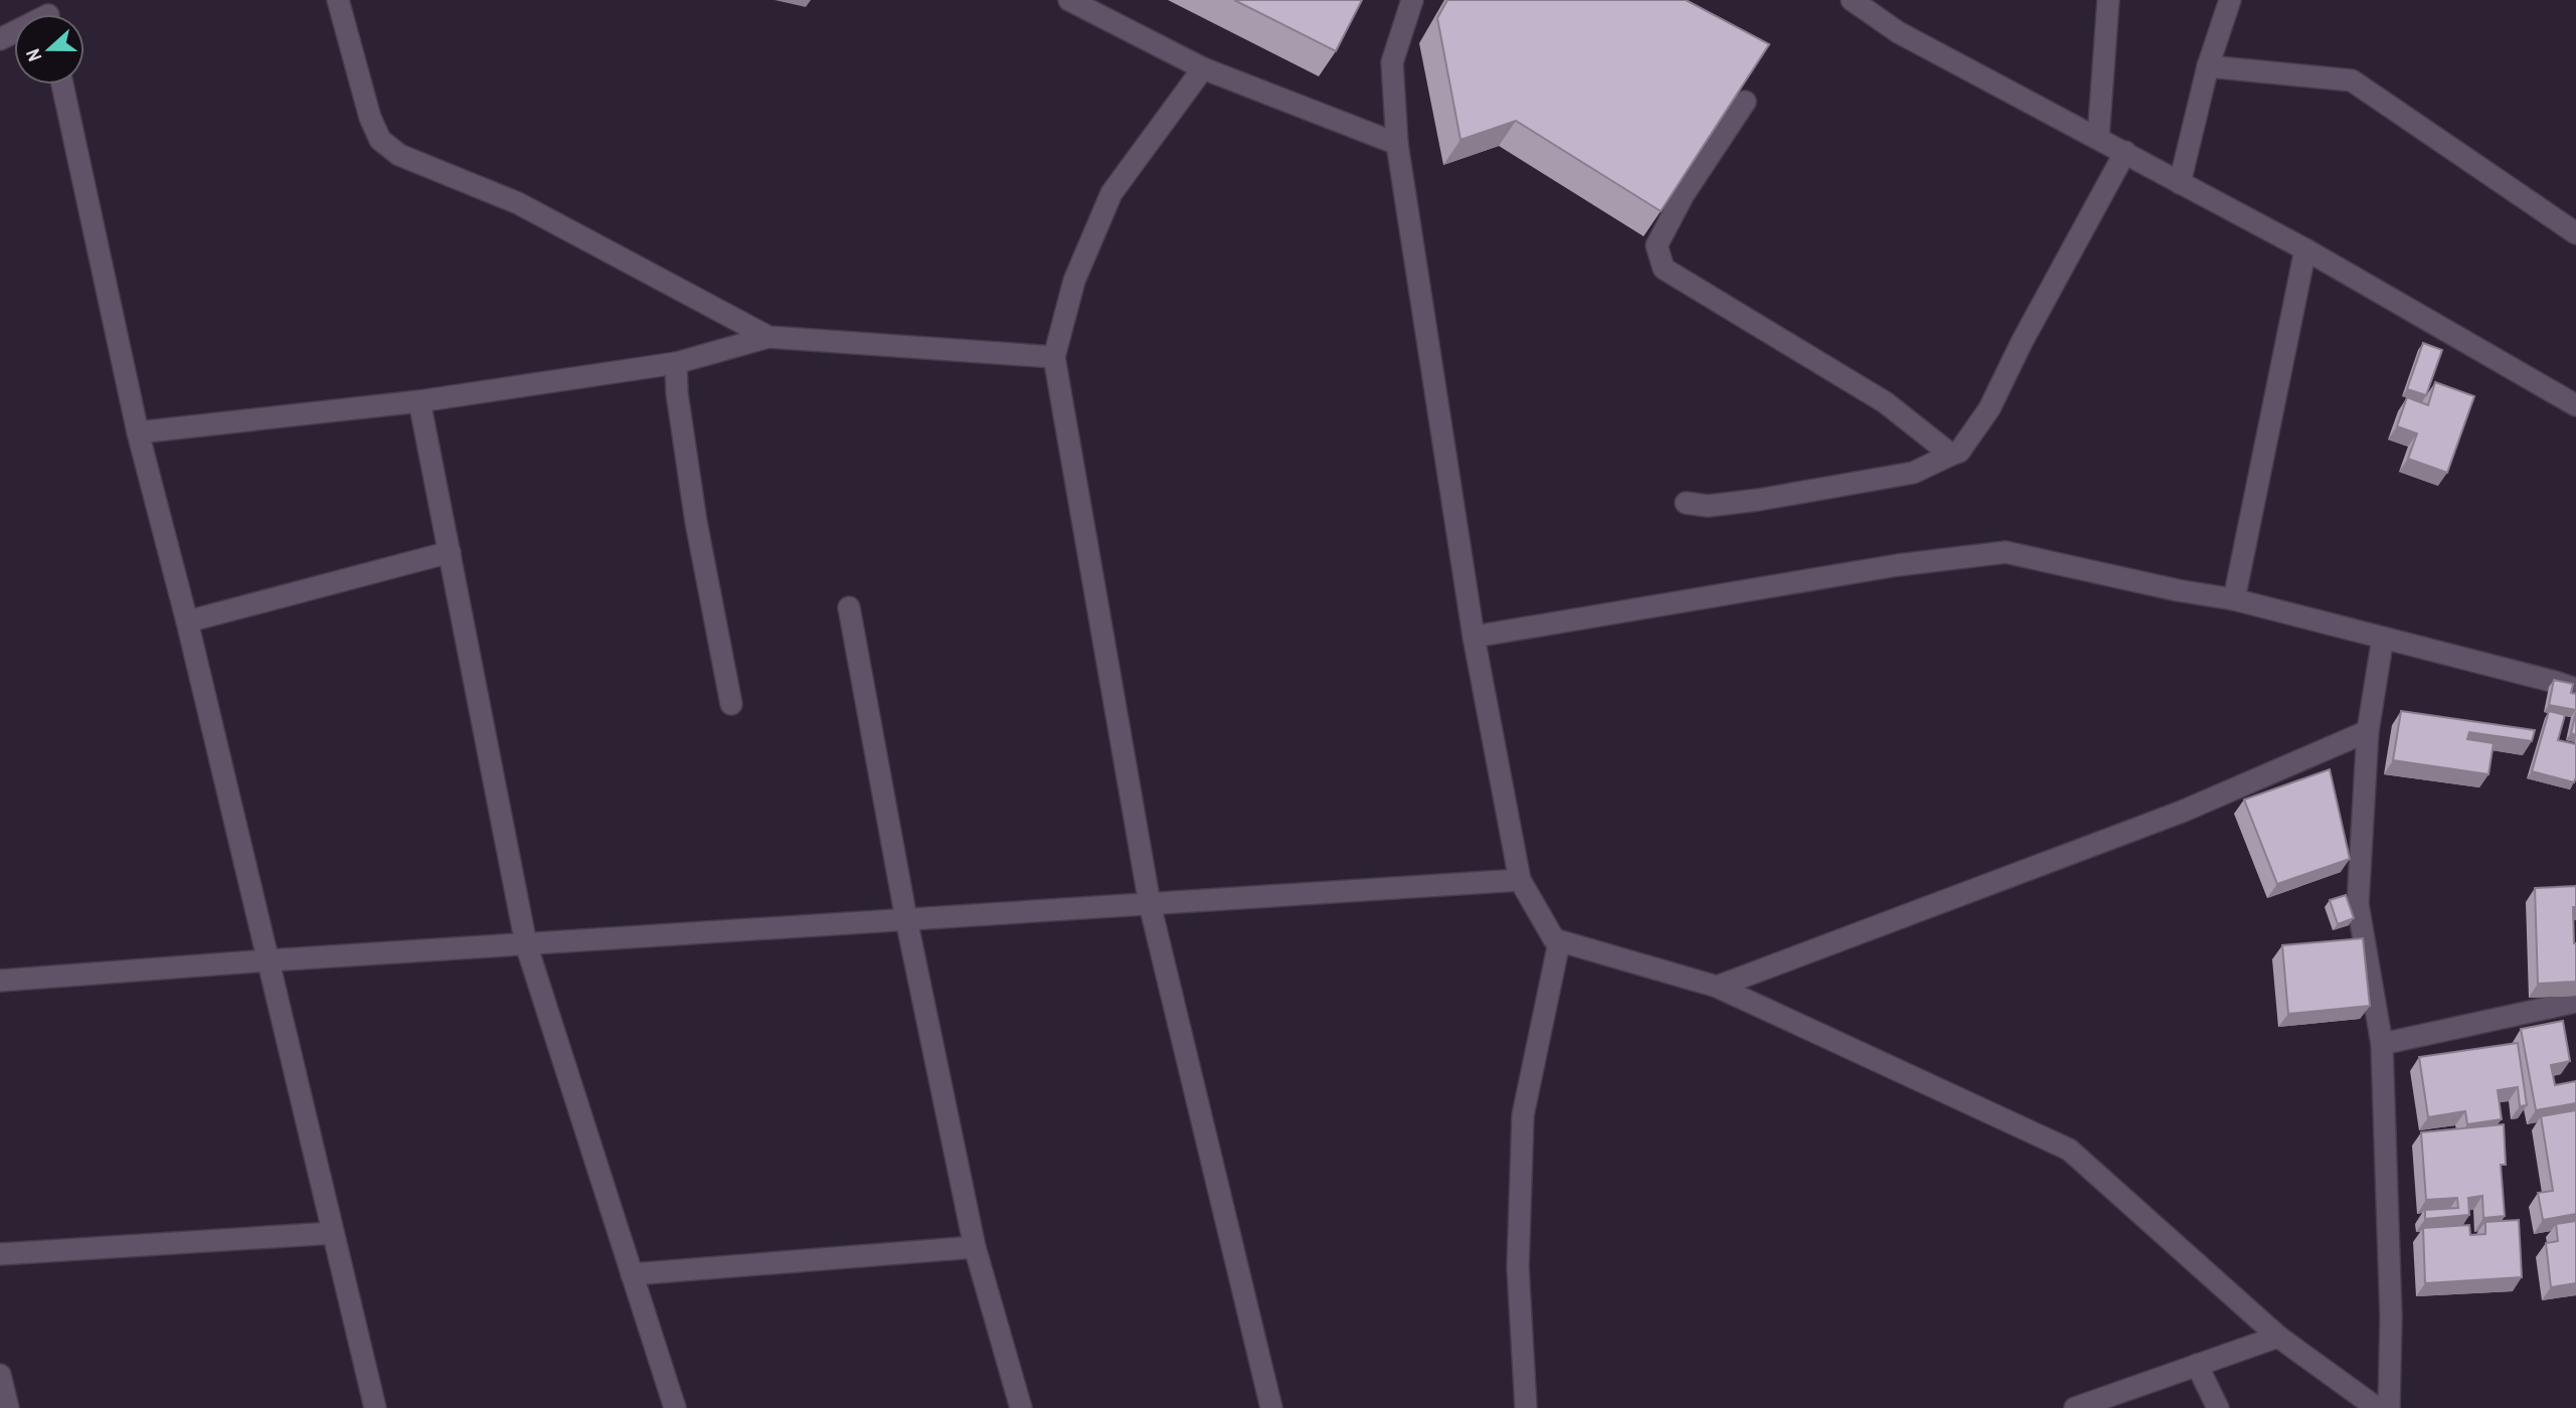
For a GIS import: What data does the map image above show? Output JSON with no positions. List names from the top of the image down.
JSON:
{
  "north": "left"
}
